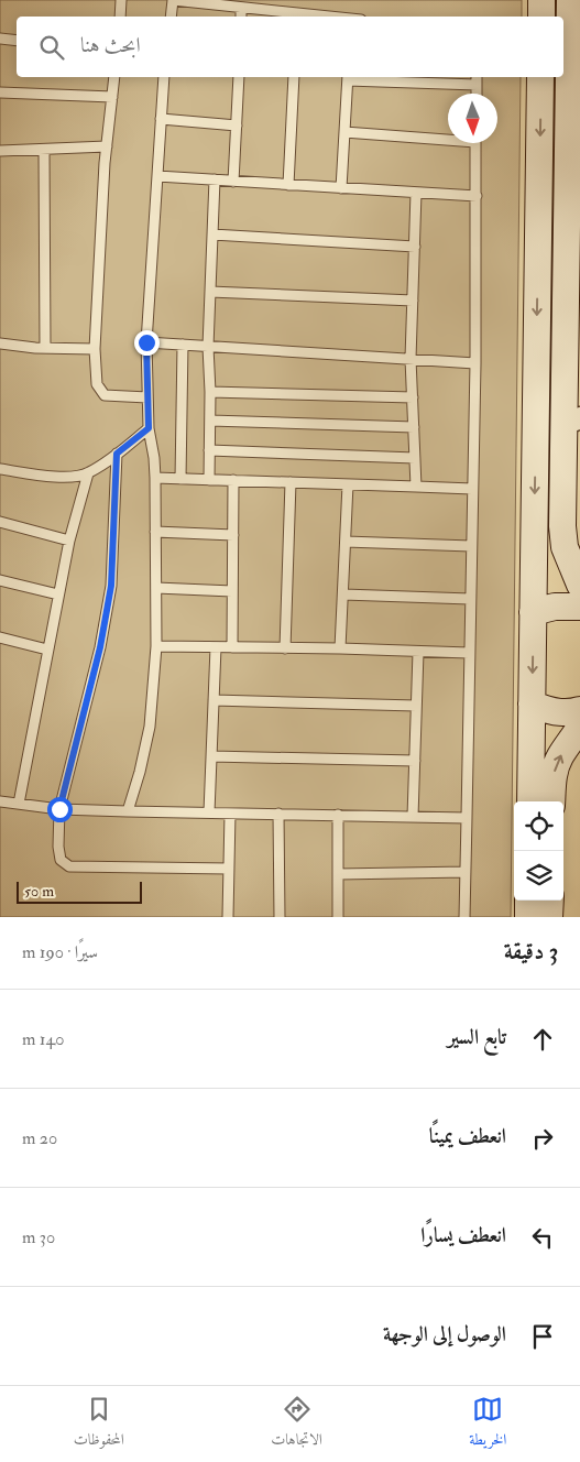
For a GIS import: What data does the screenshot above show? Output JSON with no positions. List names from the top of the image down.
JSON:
{
  "scale_bar": "50 m",
  "north": "bottom",
  "page": {
    "search": "ابحث هنا",
    "scale": "50 m",
    "heading": ["3 دقيقة", "سيرًا · 190 m"],
    "list": [
      ["تابع السير", "140 m"],
      ["انعطف يمينًا", "20 m"],
      ["انعطف يسارًا", "30 m"],
      "الوصول إلى الوجهة"
    ],
    "nav": ["الخريطة", "الاتجاهات", "المحفوظات"]
  }
}
